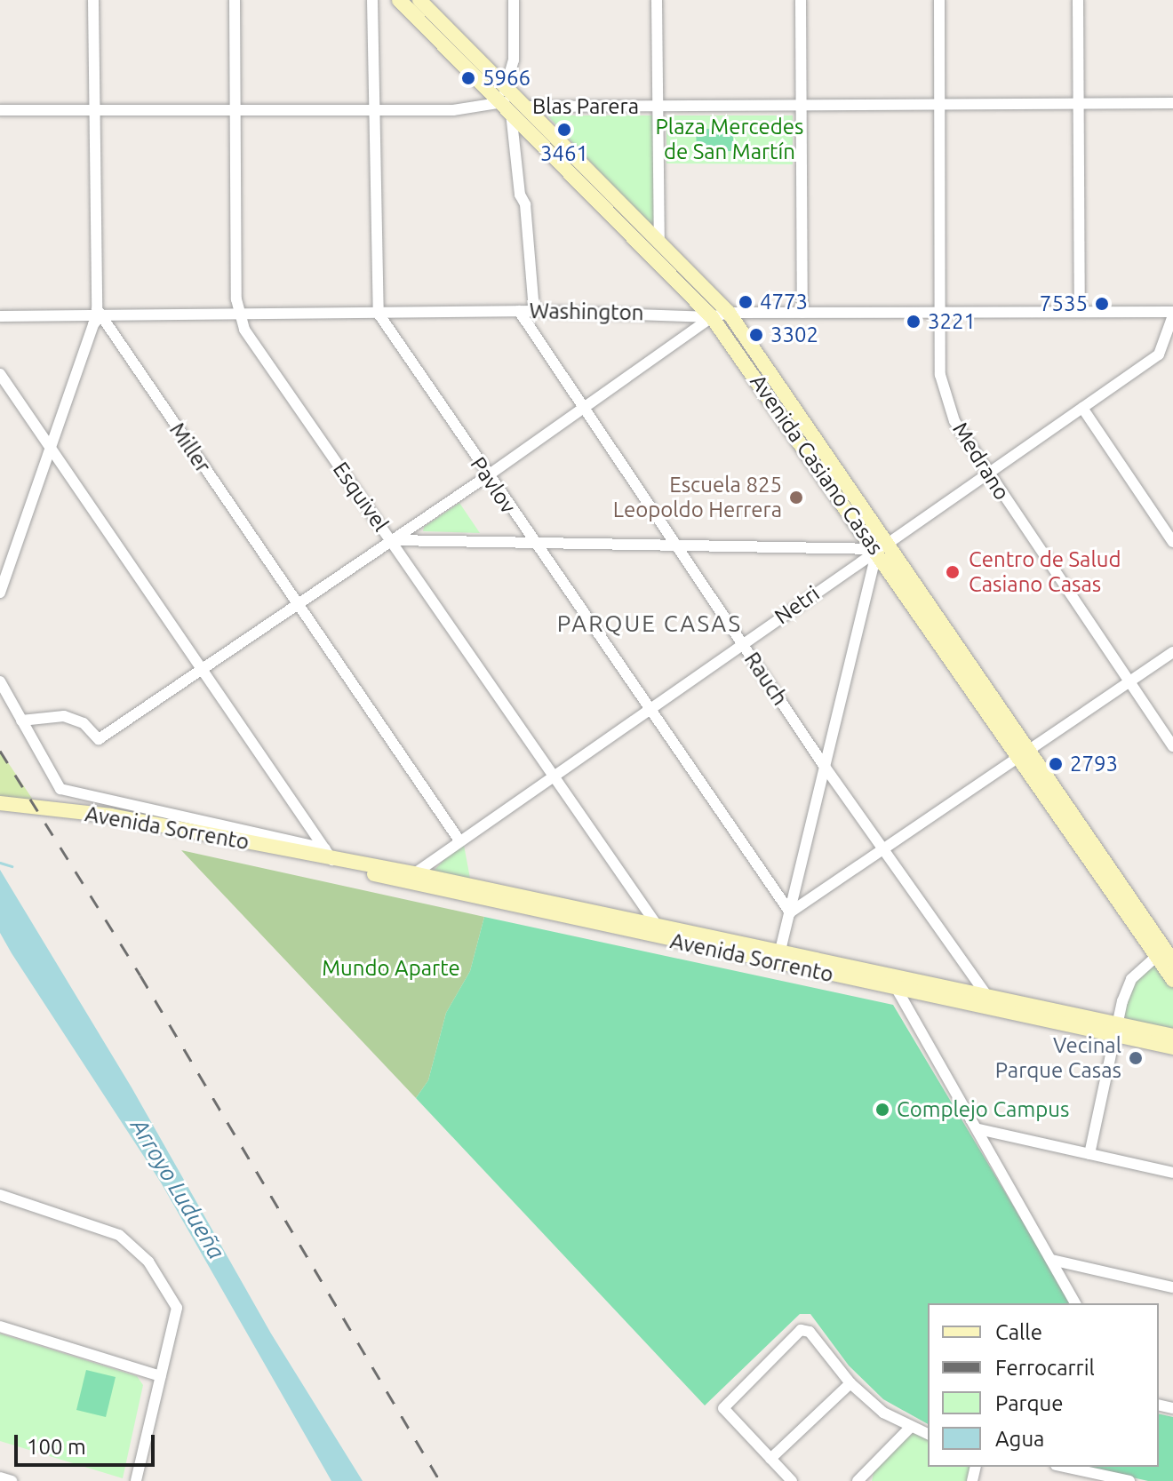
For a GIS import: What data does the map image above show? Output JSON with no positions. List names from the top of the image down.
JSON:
{
  "streets": {
    "main road": ["Avenida Casiano Casas", "Avenida Sorrento"],
    "street": [
      "Blas Parera",
      "Washington",
      "Miller",
      "Medrano",
      "Pavlov",
      "Esquivel",
      "Netri",
      "Rauch"
    ]
  },
  "crossings": [
    ["Blas Parera", "Miller"],
    ["Blas Parera", "Medrano"],
    ["Blas Parera", "Avenida Casiano Casas"],
    ["Blas Parera", "Esquivel"],
    ["Washington", "Miller"],
    ["Washington", "Medrano"],
    ["Washington", "Avenida Casiano Casas"],
    ["Washington", "Pavlov"],
    ["Washington", "Esquivel"],
    ["Washington", "Netri"],
    ["Washington", "Rauch"],
    ["Miller", "Netri"],
    ["Medrano", "Netri"],
    ["Avenida Casiano Casas", "Netri"],
    ["Pavlov", "Netri"],
    ["Esquivel", "Netri"],
    ["Esquivel", "Avenida Sorrento"],
    ["Netri", "Rauch"],
    ["Netri", "Avenida Sorrento"],
    ["Rauch", "Avenida Sorrento"]
  ],
  "districts": ["PARQUE CASAS"],
  "water": ["Arroyo Ludueña"],
  "parks": ["Plaza Mercedes de San Martín", "Mundo Aparte"],
  "places": [
    "5966",
    "3461",
    "4773",
    "7535",
    "3221",
    "3302",
    "Escuela 825 Leopoldo Herrera",
    "Centro de Salud Casiano Casas",
    "2793",
    "Vecinal Parque Casas",
    "Complejo Campus"
  ],
  "legend": [
    "Calle",
    "Ferrocarril",
    "Parque",
    "Agua"
  ],
  "scale_bar": "100 m"
}
